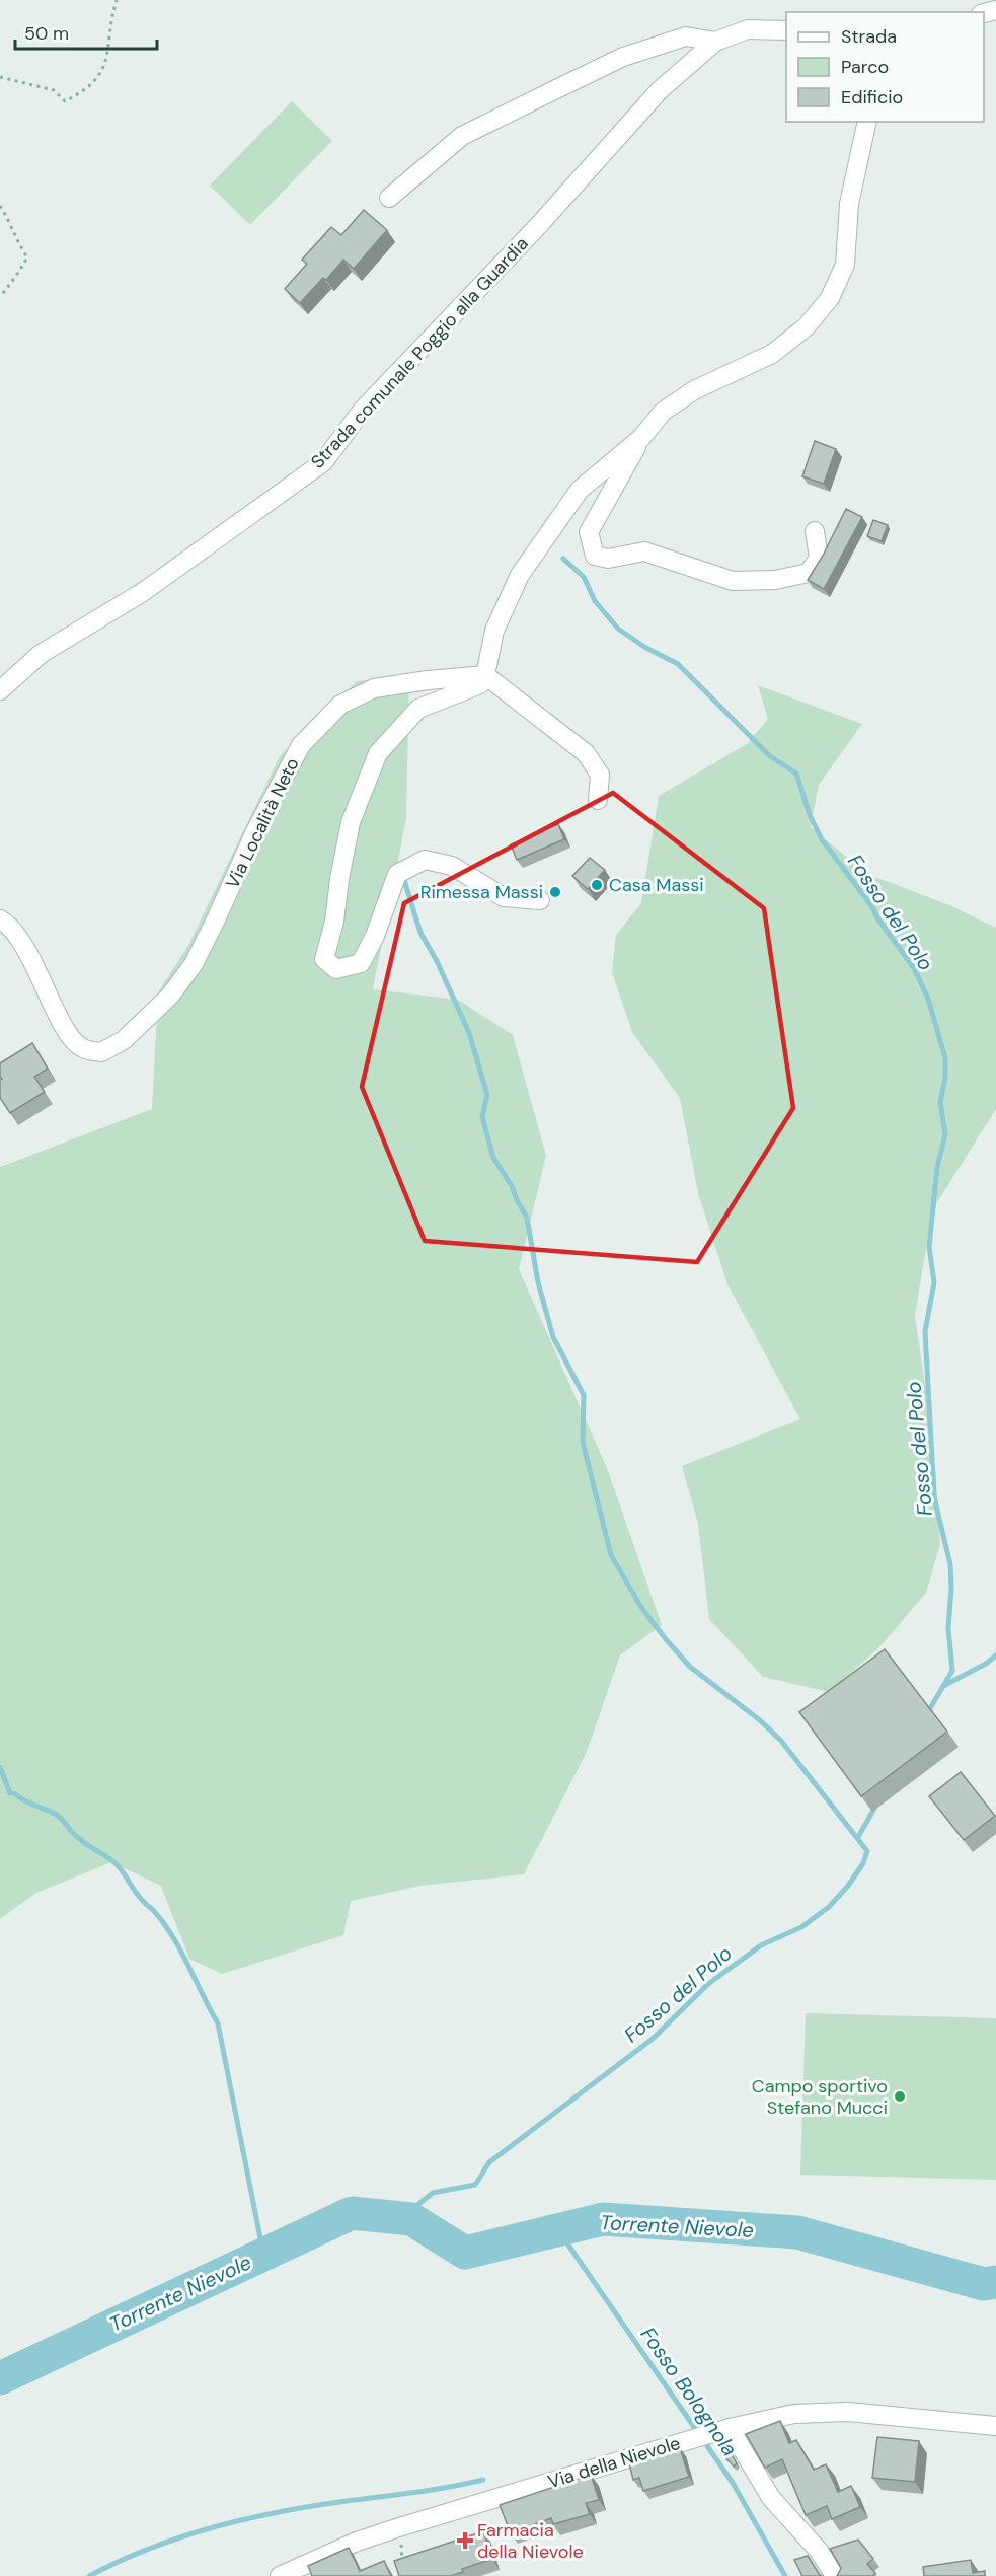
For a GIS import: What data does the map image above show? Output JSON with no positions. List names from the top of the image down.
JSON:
{
  "streets": {
    "street": ["Strada comunale Poggio alla Guardia", "Via Località Neto", "Via della Nievole"]
  },
  "water": ["Fosso del Polo", "Torrente Nievole", "Fosso Bolognola"],
  "places": {
    "other": ["Casa Massi", "Rimessa Massi", "Campo sportivo Stefano Mucci"],
    "health": ["Farmacia della Nievole"]
  },
  "legend": ["Strada", "Parco", "Edificio"],
  "scale_bar": "50 m"
}
